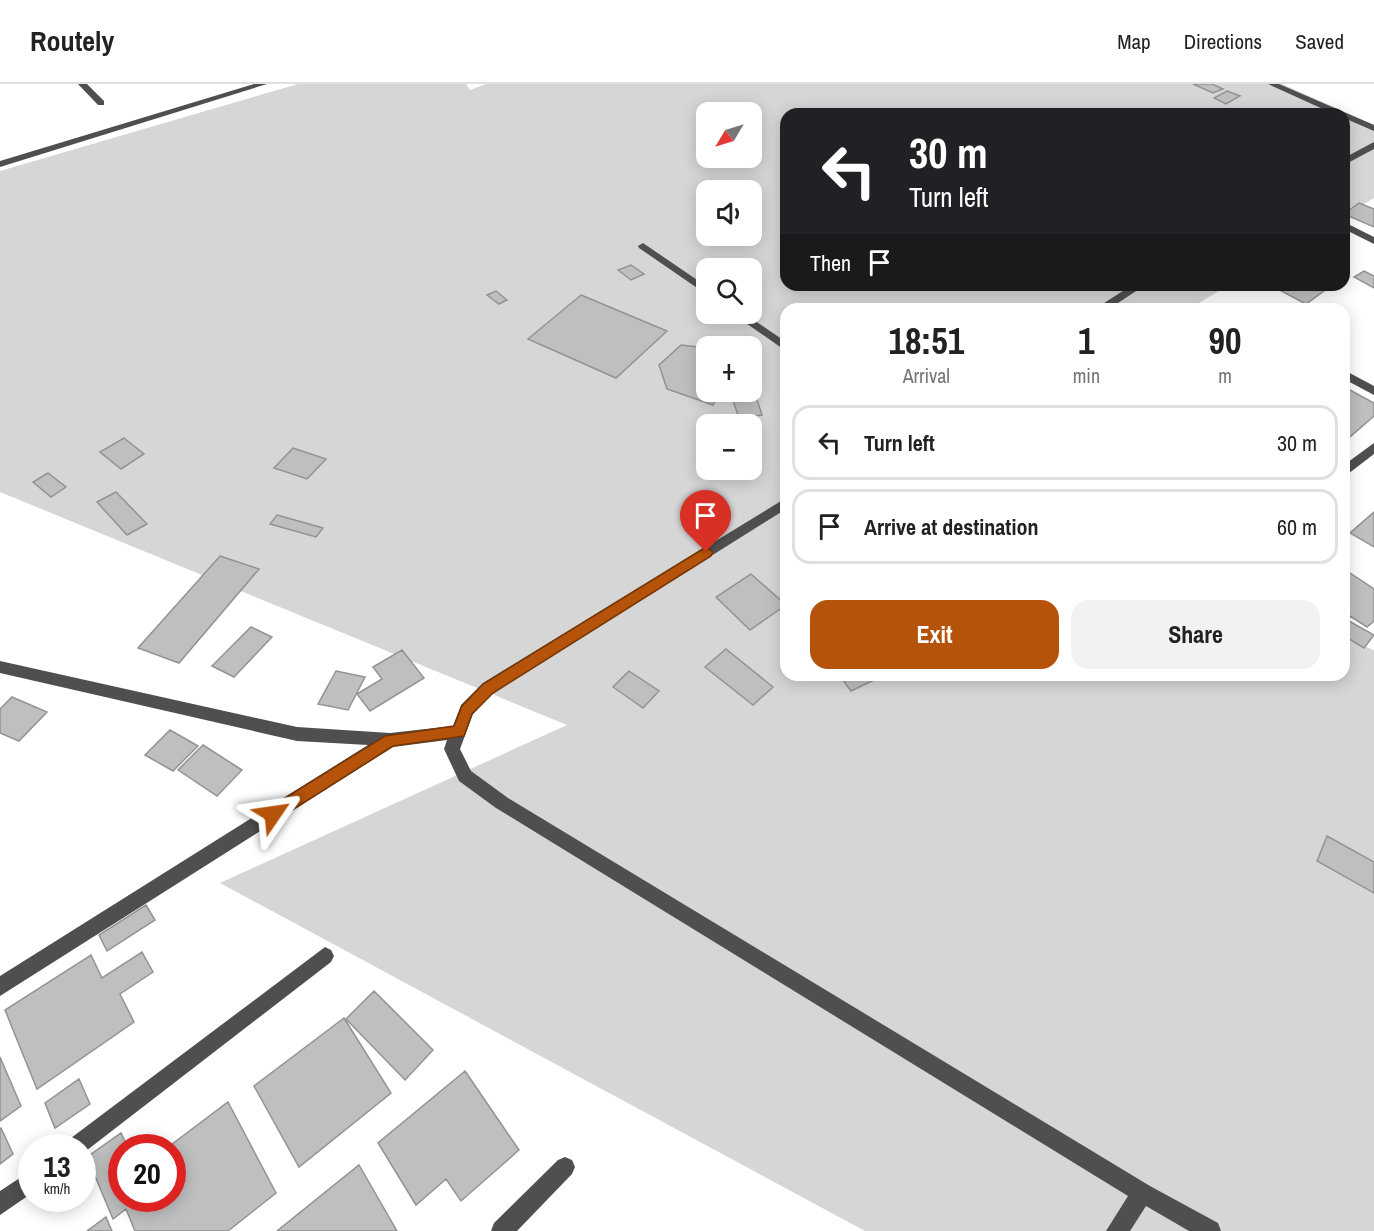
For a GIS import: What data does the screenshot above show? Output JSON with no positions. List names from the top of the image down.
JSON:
{
  "north": "bottom left",
  "page": {
    "header": "Routely",
    "nav": ["Map", "Directions", "Saved"],
    "map_buttons": ["+", "−"],
    "turn": ["30 m", "Turn left"],
    "then": "Then",
    "eta": [
      "18:51",
      "Arrival",
      "1",
      "min",
      "90",
      "m"
    ],
    "list": [
      {
        "name": "Turn left",
        "value": "30 m"
      },
      {
        "name": "Arrive at destination",
        "value": "60 m"
      }
    ],
    "buttons": ["Exit", "Share"],
    "speed": "13 km/h",
    "limit": "20"
  }
}
